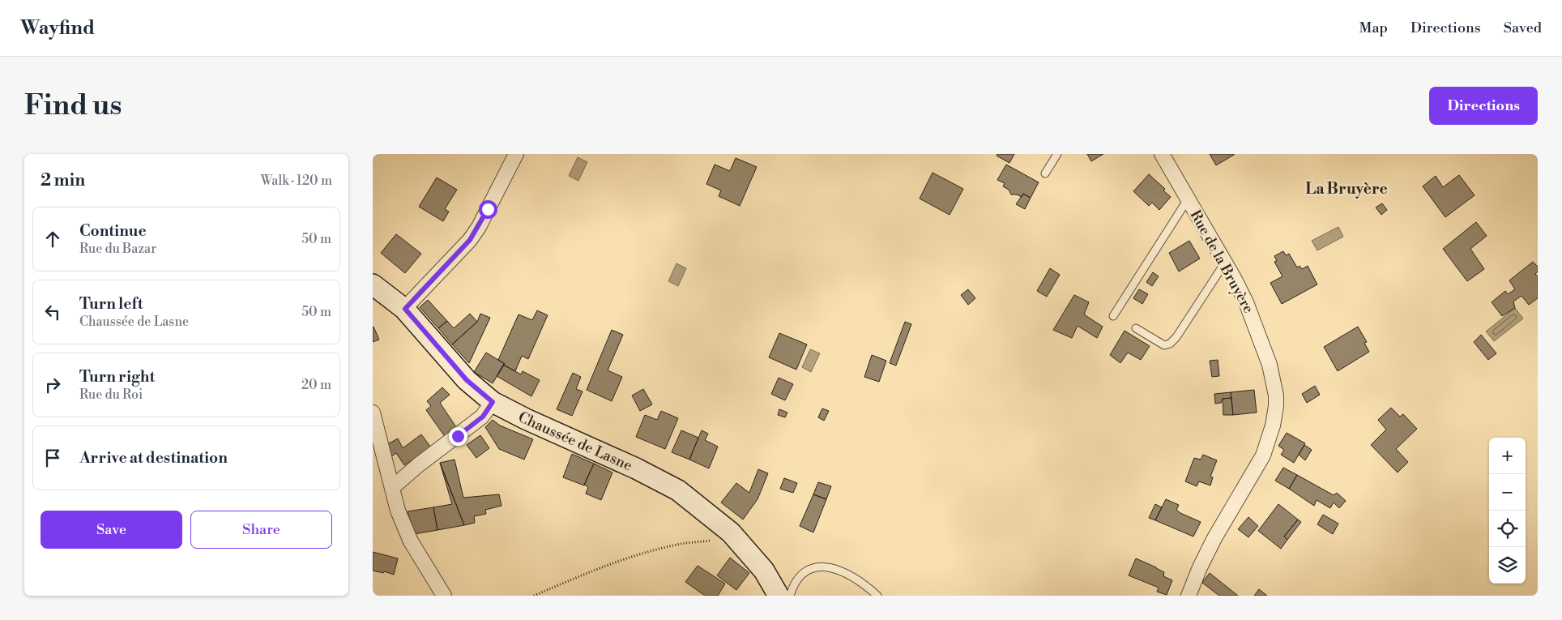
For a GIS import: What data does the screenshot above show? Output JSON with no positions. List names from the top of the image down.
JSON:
{
  "streets": {
    "street": ["Rue de la Bruyère", "Chaussée de Lasne"]
  },
  "districts": ["La Bruyère"],
  "page": {
    "header": "Wayfind",
    "nav": ["Map", "Directions", "Saved"],
    "buttons": [
      "Directions",
      ["Save", "Share"]
    ],
    "title": "Find us",
    "heading": ["2 min", "Walk · 120 m"],
    "list": [
      ["Continue", "Rue du Bazar", "50 m"],
      ["Turn left", "Chaussée de Lasne", "50 m"],
      ["Turn right", "Rue du Roi", "20 m"],
      "Arrive at destination"
    ],
    "map_buttons": ["+", "−"]
  }
}
